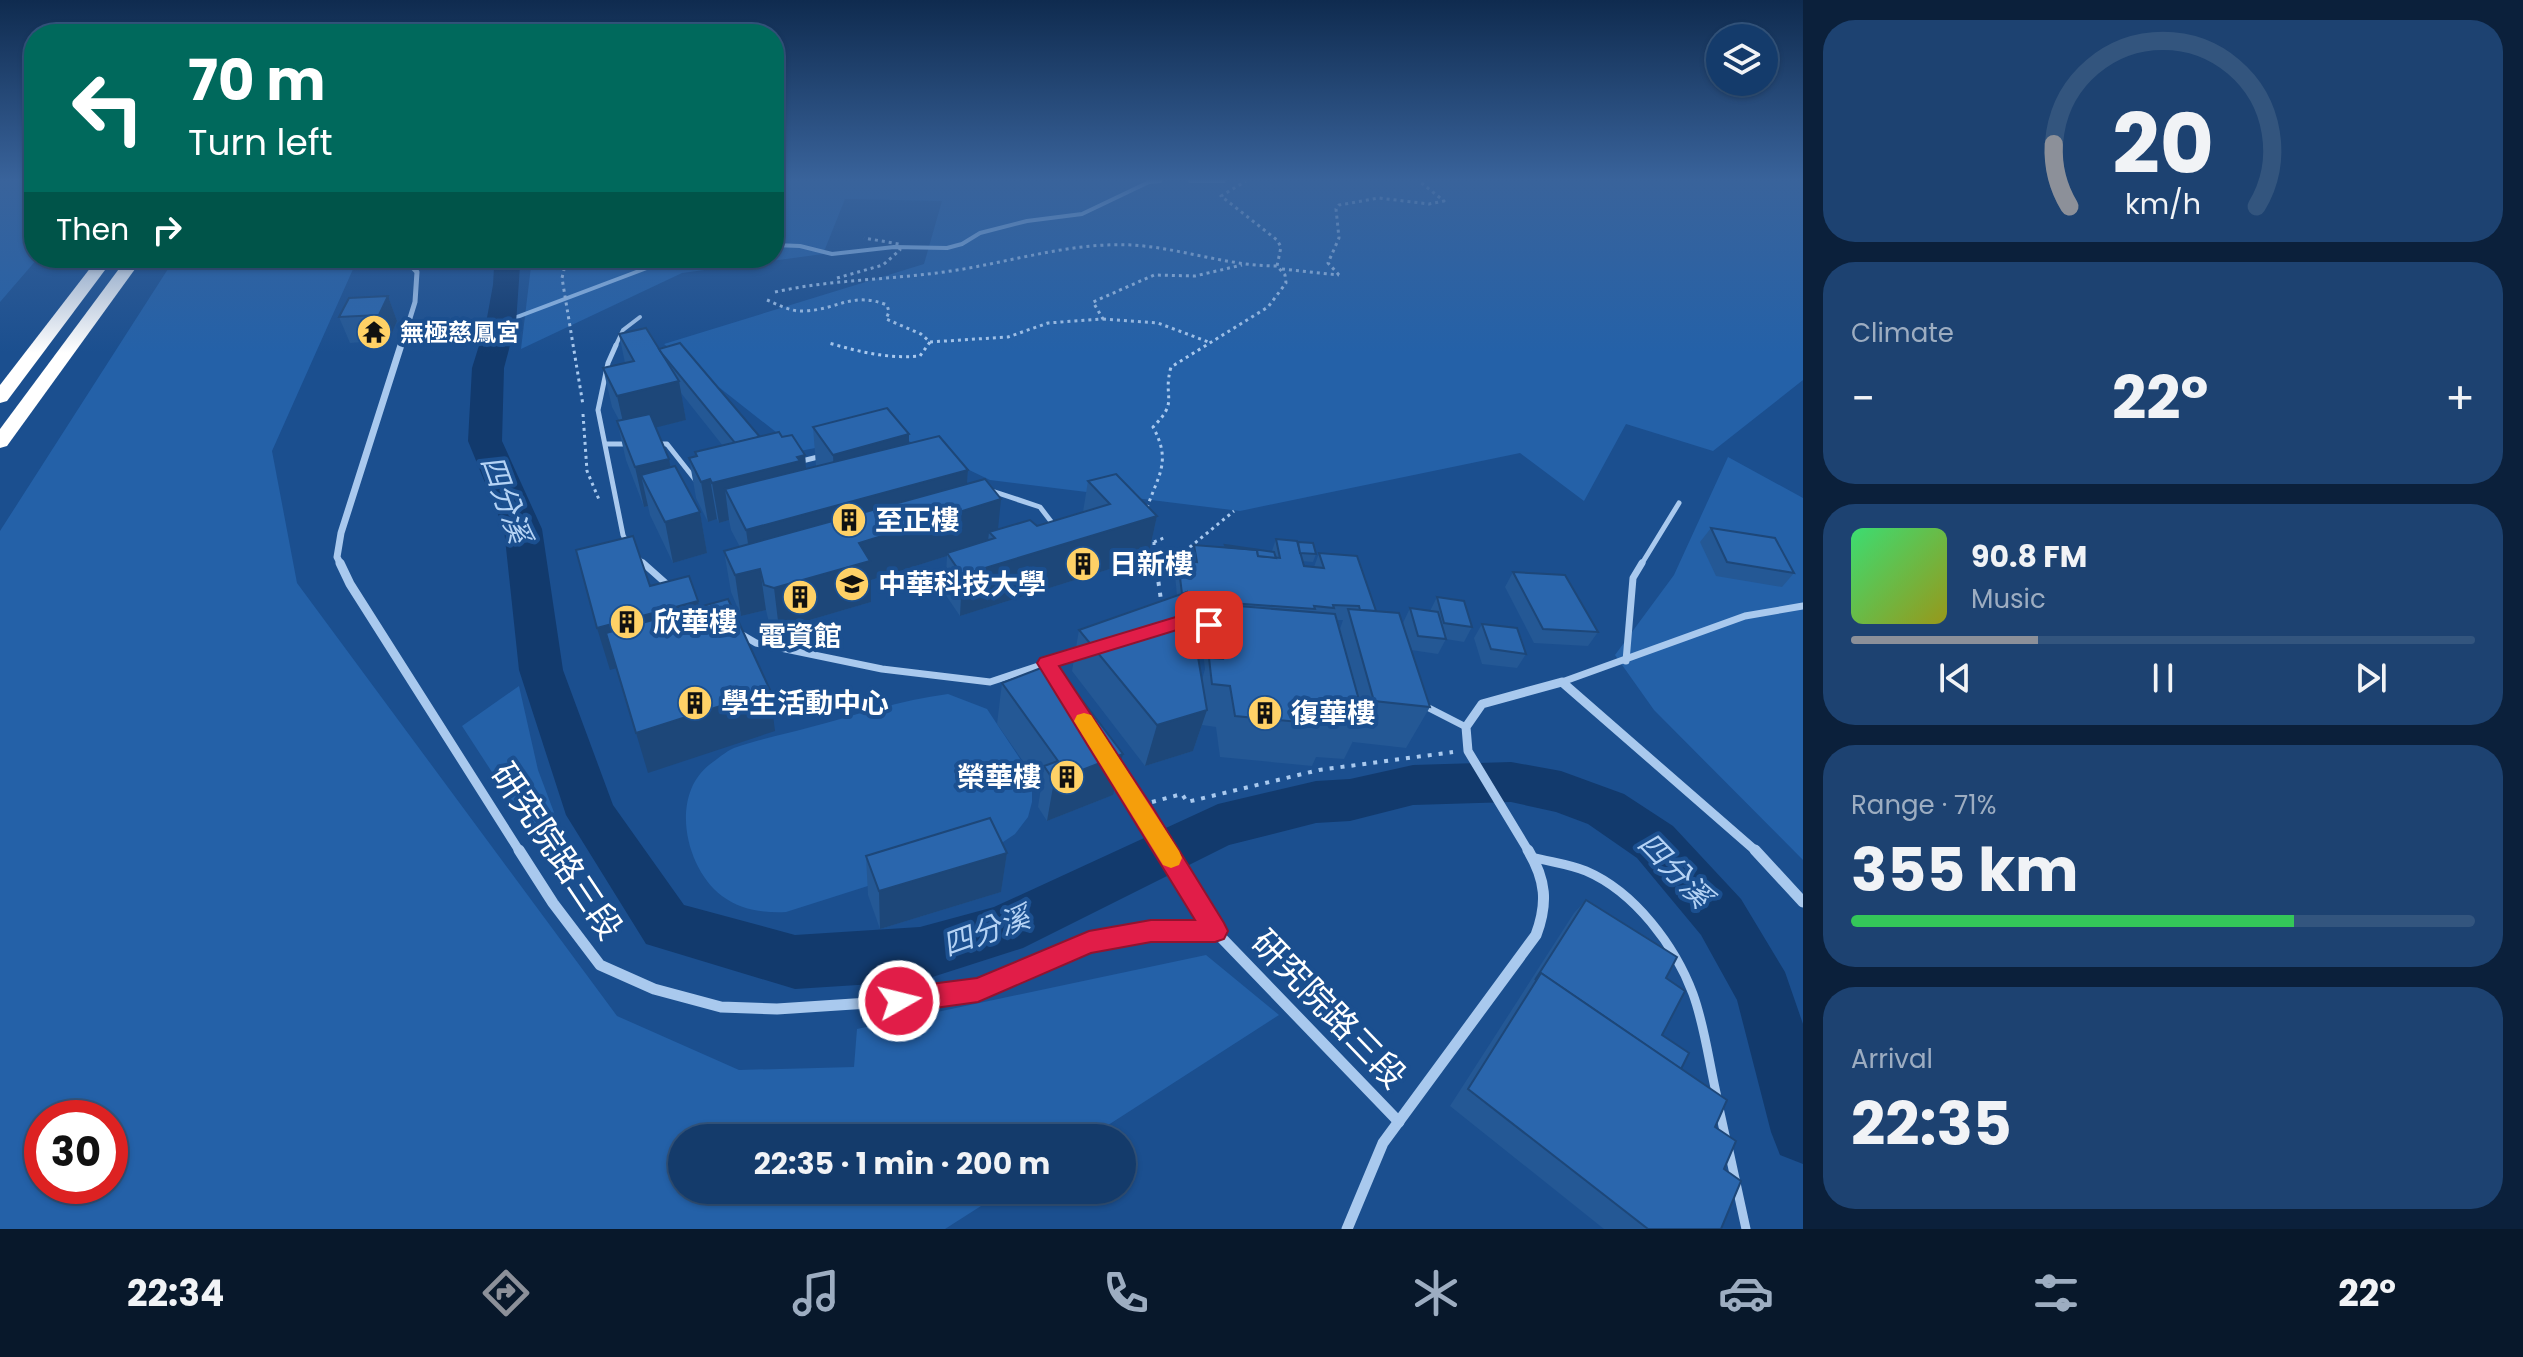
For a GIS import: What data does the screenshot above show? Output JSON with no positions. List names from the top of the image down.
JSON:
{
  "streets": {
    "street": ["研究院路三段"]
  },
  "water": ["四分溪"],
  "places": {
    "temple": ["無極慈鳳宮"],
    "building": [
      "至正樓",
      "日新樓",
      "電資館",
      "欣華樓",
      "學生活動中心",
      "復華樓",
      "榮華樓"
    ],
    "school or university": ["中華科技大學"]
  },
  "page": {
    "turn": ["70 m", "Turn left"],
    "then": "Then",
    "tile": [
      "Climate",
      ["Range · 71%", "355 km"],
      ["Arrival", "22:35"]
    ],
    "heat": ["−", "22°", "+"],
    "song": ["90.8 FM", "Music"],
    "limit": "30",
    "trip": "22:35 · 1 min · 200 m",
    "tabs": ["22:34", "22°"],
    "gauge": ["20", "km/h"]
  }
}
